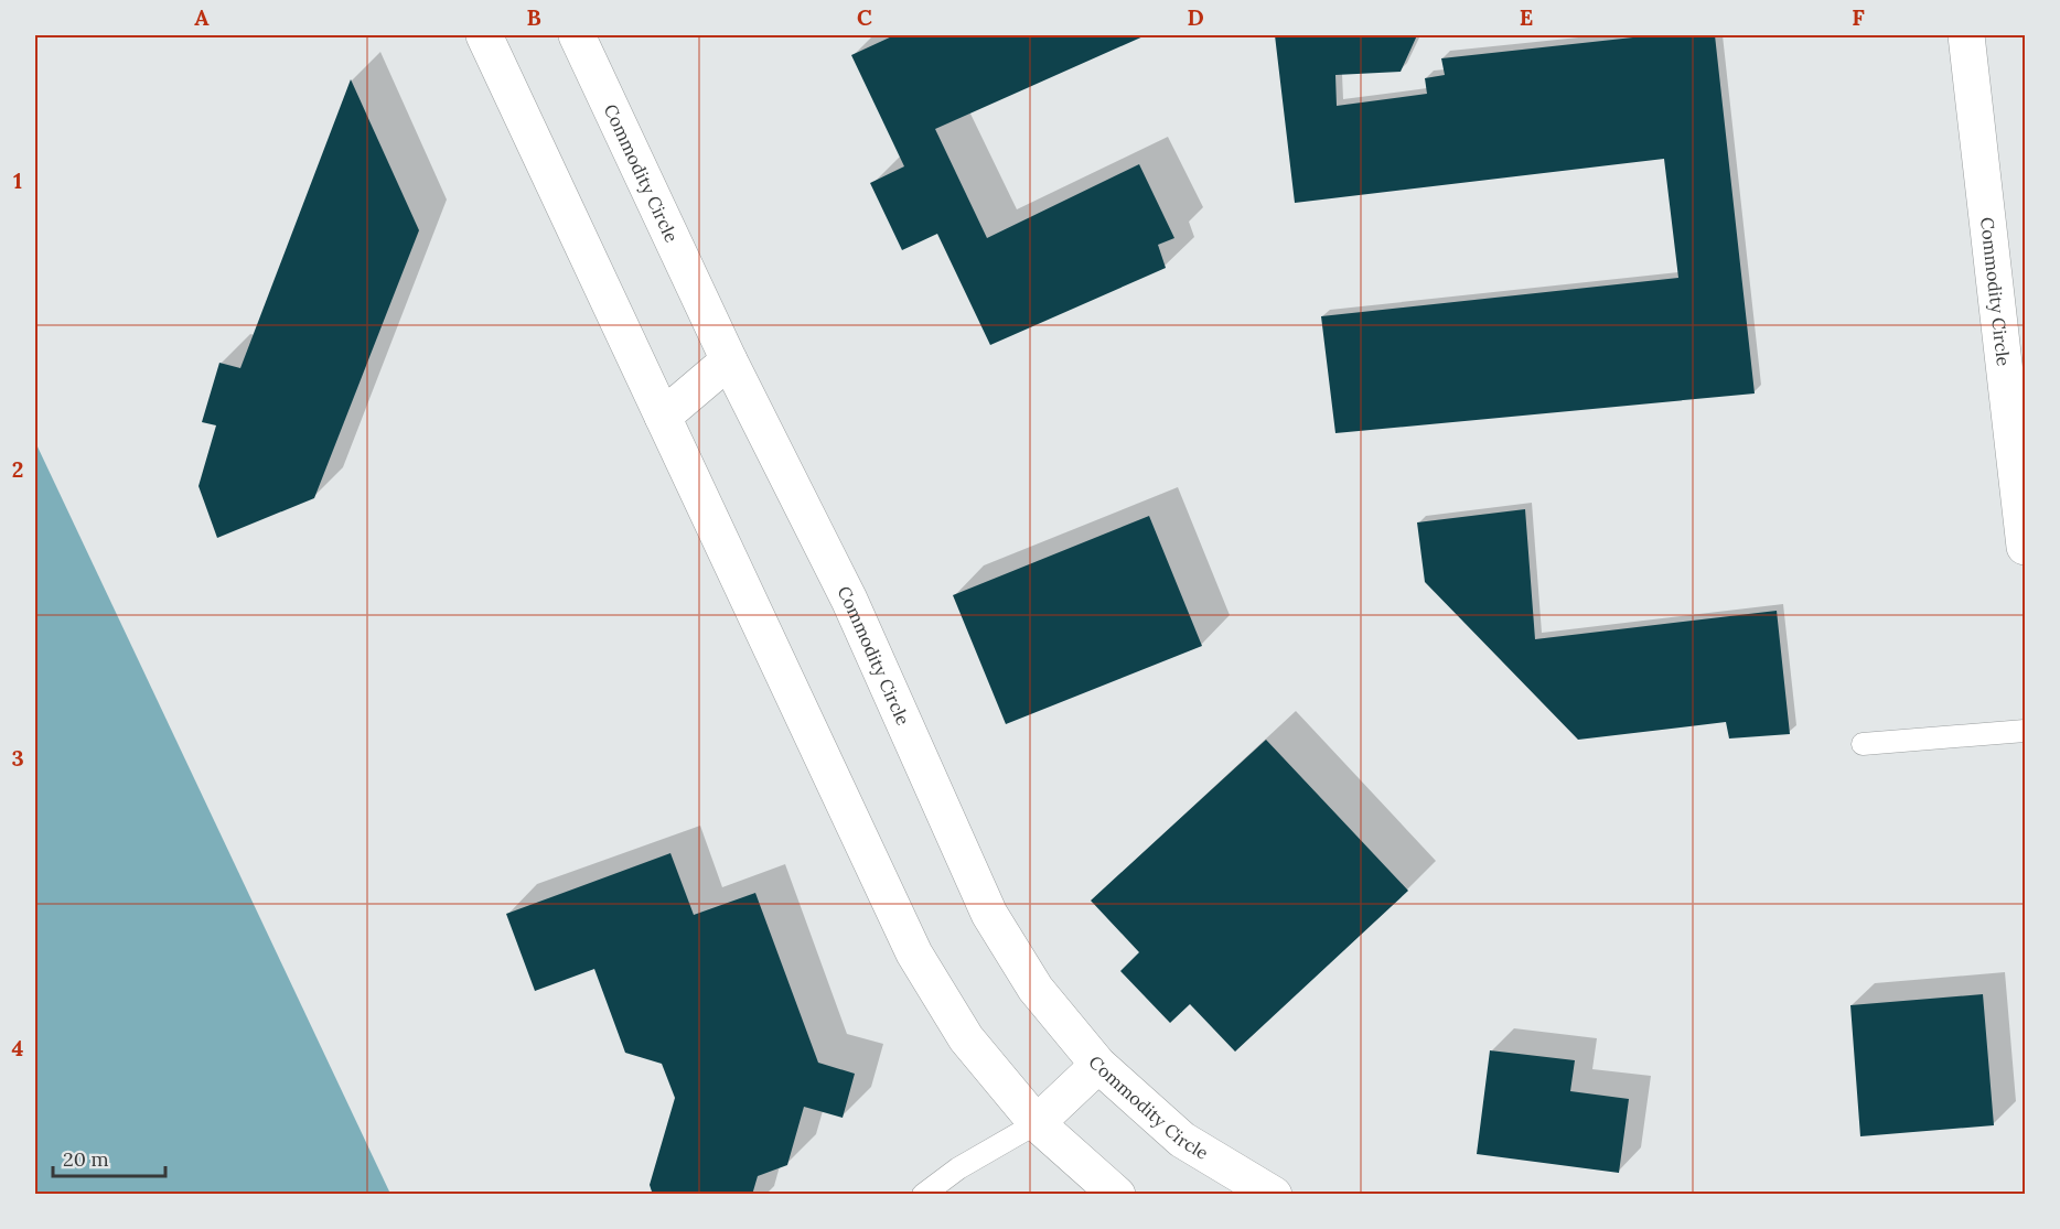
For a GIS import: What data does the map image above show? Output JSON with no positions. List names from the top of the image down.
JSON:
{
  "streets": {
    "street": ["Commodity Circle"]
  },
  "scale_bar": "20 m",
  "grid": {
    "columns": [
      "A",
      "B",
      "C",
      "D",
      "E",
      "F"
    ],
    "rows": [
      "1",
      "2",
      "3",
      "4"
    ]
  }
}
